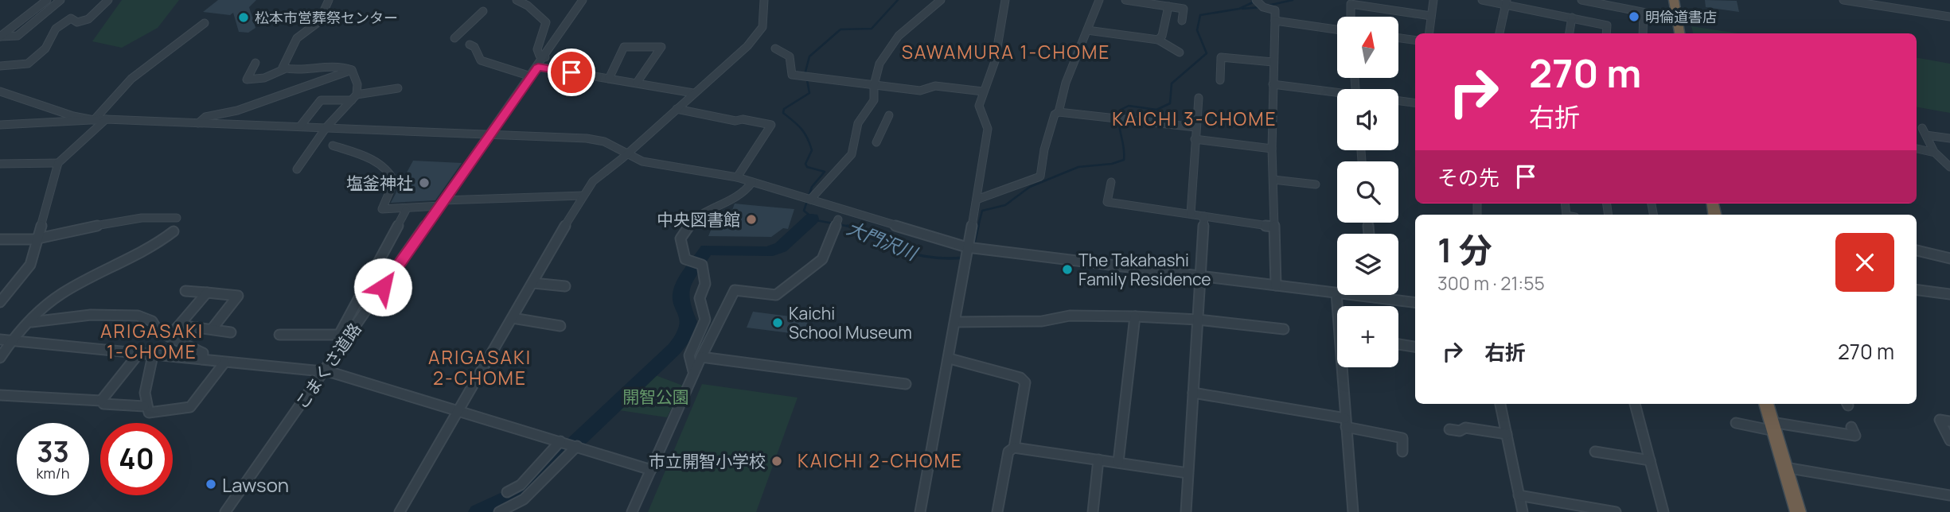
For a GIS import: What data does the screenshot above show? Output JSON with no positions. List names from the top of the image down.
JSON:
{
  "streets": {
    "street": ["こまくさ道路"]
  },
  "districts": [
    "SAWAMURA 1-CHOME",
    "KAICHI 3-CHOME",
    "ARIGASAKI 1-CHOME",
    "ARIGASAKI 2-CHOME",
    "KAICHI 2-CHOME"
  ],
  "water": ["大門沢川"],
  "parks": ["開智公園"],
  "places": [
    "明倫道書店",
    "松本市営葬祭センター",
    "塩釜神社",
    "中央図書館",
    "The Takahashi Family Residence",
    "Kaichi School Museum",
    "市立開智小学校",
    "Lawson"
  ],
  "north": "top",
  "page": {
    "map_buttons": "+",
    "turn": ["270 m", "右折"],
    "then": "その先",
    "heading": ["1 分", "300 m · 21:55"],
    "list": [
      {
        "name": "右折",
        "value": "270 m"
      }
    ],
    "speed": "33 km/h",
    "limit": "40"
  }
}
